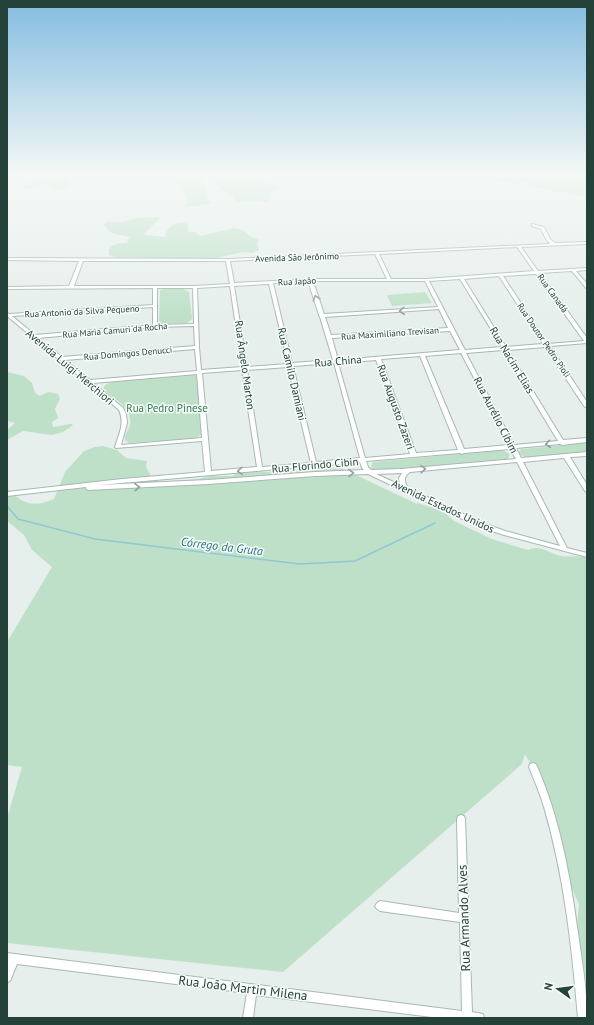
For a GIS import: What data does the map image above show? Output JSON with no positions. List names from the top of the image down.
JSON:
{
  "streets": {
    "street": [
      "Avenida São Jerônimo",
      "Rua Japão",
      "Rua Canadá",
      "Rua Antonio da Silva Pequeno",
      "Rua Maria Camuri da Rocha",
      "Rua Maximiliano Trevisan",
      "Rua Doutor Pedro Pioli",
      "Rua Domingos Denucci",
      "Rua Nacim Elias",
      "Rua China",
      "Rua Ângelo Marton",
      "Avenida Luigi Merchiori",
      "Rua Camilo Damiani",
      "Rua Augusto Zazeri",
      "Rua Aurélio Cibim",
      "Rua Florindo Cibin",
      "Avenida Estados Unidos",
      "Rua Armando Alves",
      "Rua João Martin Milena"
    ]
  },
  "crossings": [
    ["Avenida São Jerônimo", "Rua Canadá"],
    ["Avenida São Jerônimo", "Rua Ângelo Marton"],
    ["Rua Japão", "Rua Canadá"],
    ["Rua Japão", "Rua Doutor Pedro Pioli"],
    ["Rua Japão", "Rua Nacim Elias"],
    ["Rua Japão", "Rua Ângelo Marton"],
    ["Rua Japão", "Rua Camilo Damiani"],
    ["Rua Japão", "Rua Aurélio Cibim"],
    ["Rua Canadá", "Rua China"],
    ["Rua Antonio da Silva Pequeno", "Avenida Luigi Merchiori"],
    ["Rua Maria Camuri da Rocha", "Avenida Luigi Merchiori"],
    ["Rua Maximiliano Trevisan", "Rua Aurélio Cibim"],
    ["Rua Doutor Pedro Pioli", "Rua China"],
    ["Rua Domingos Denucci", "Avenida Luigi Merchiori"],
    ["Rua Nacim Elias", "Rua China"],
    ["Rua Nacim Elias", "Rua Florindo Cibin"],
    ["Rua China", "Rua Ângelo Marton"],
    ["Rua China", "Avenida Luigi Merchiori"],
    ["Rua China", "Rua Camilo Damiani"],
    ["Rua China", "Rua Augusto Zazeri"],
    ["Rua China", "Rua Aurélio Cibim"],
    ["Rua Ângelo Marton", "Rua Florindo Cibin"],
    ["Rua Camilo Damiani", "Rua Florindo Cibin"],
    ["Rua Augusto Zazeri", "Rua Florindo Cibin"],
    ["Rua Aurélio Cibim", "Rua Florindo Cibin"],
    ["Rua Aurélio Cibim", "Avenida Estados Unidos"],
    ["Rua Florindo Cibin", "Avenida Estados Unidos"],
    ["Rua Armando Alves", "Rua João Martin Milena"]
  ],
  "water": ["Córrego da Gruta"],
  "parks": ["Rua Pedro Pinese"],
  "north": "left"
}
